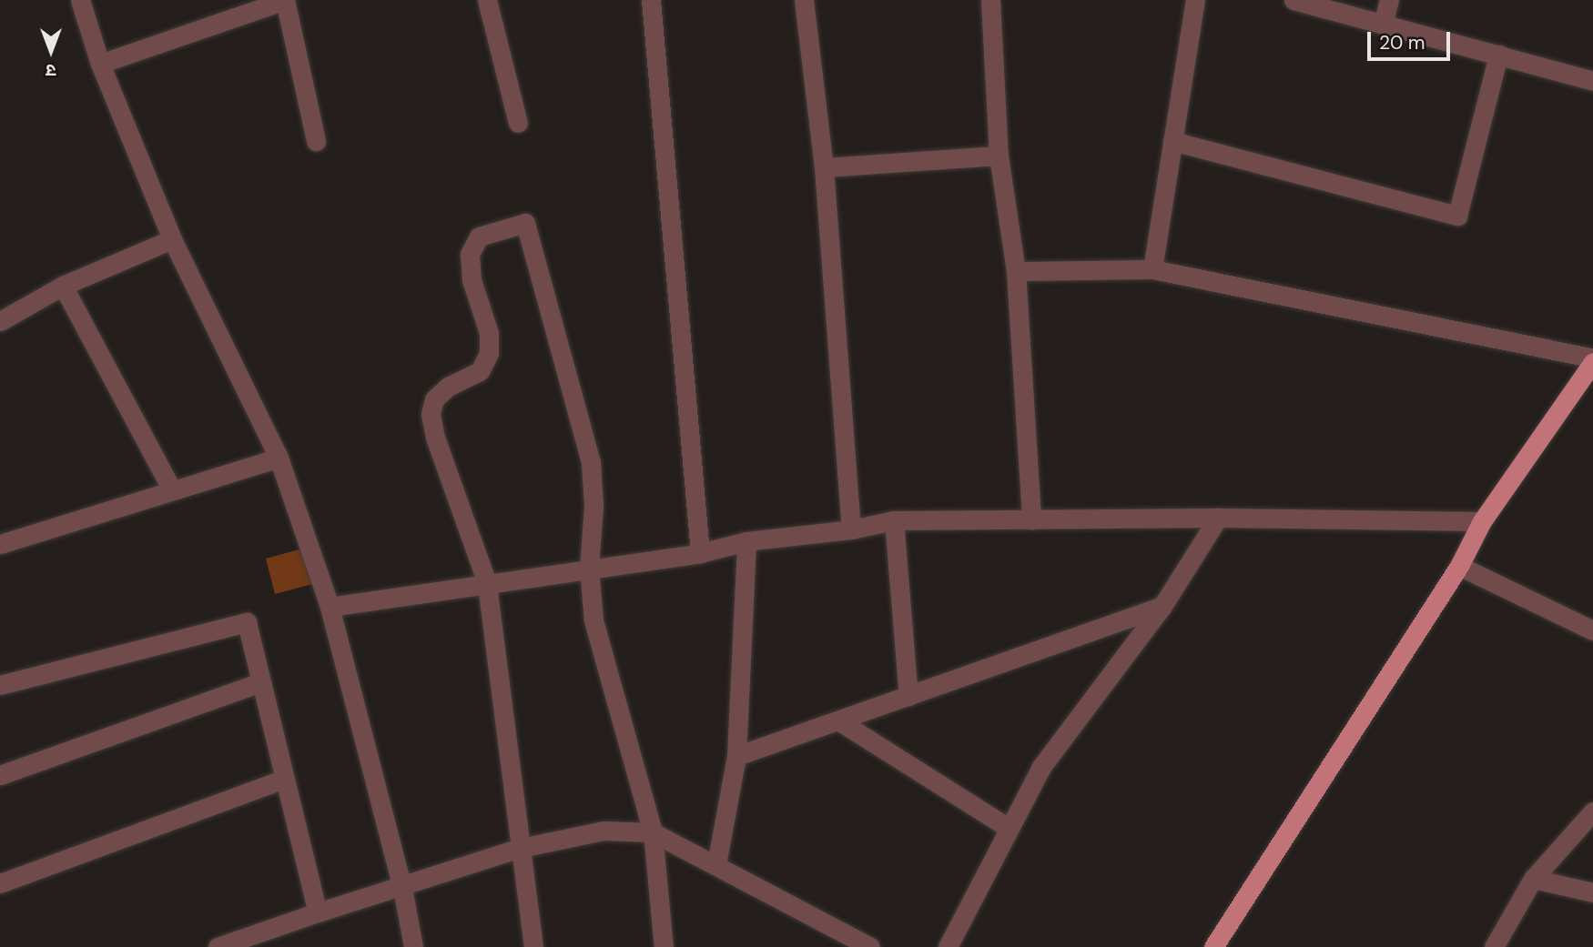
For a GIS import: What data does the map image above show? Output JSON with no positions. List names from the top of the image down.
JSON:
{
  "scale_bar": "20 m",
  "north": "bottom"
}
